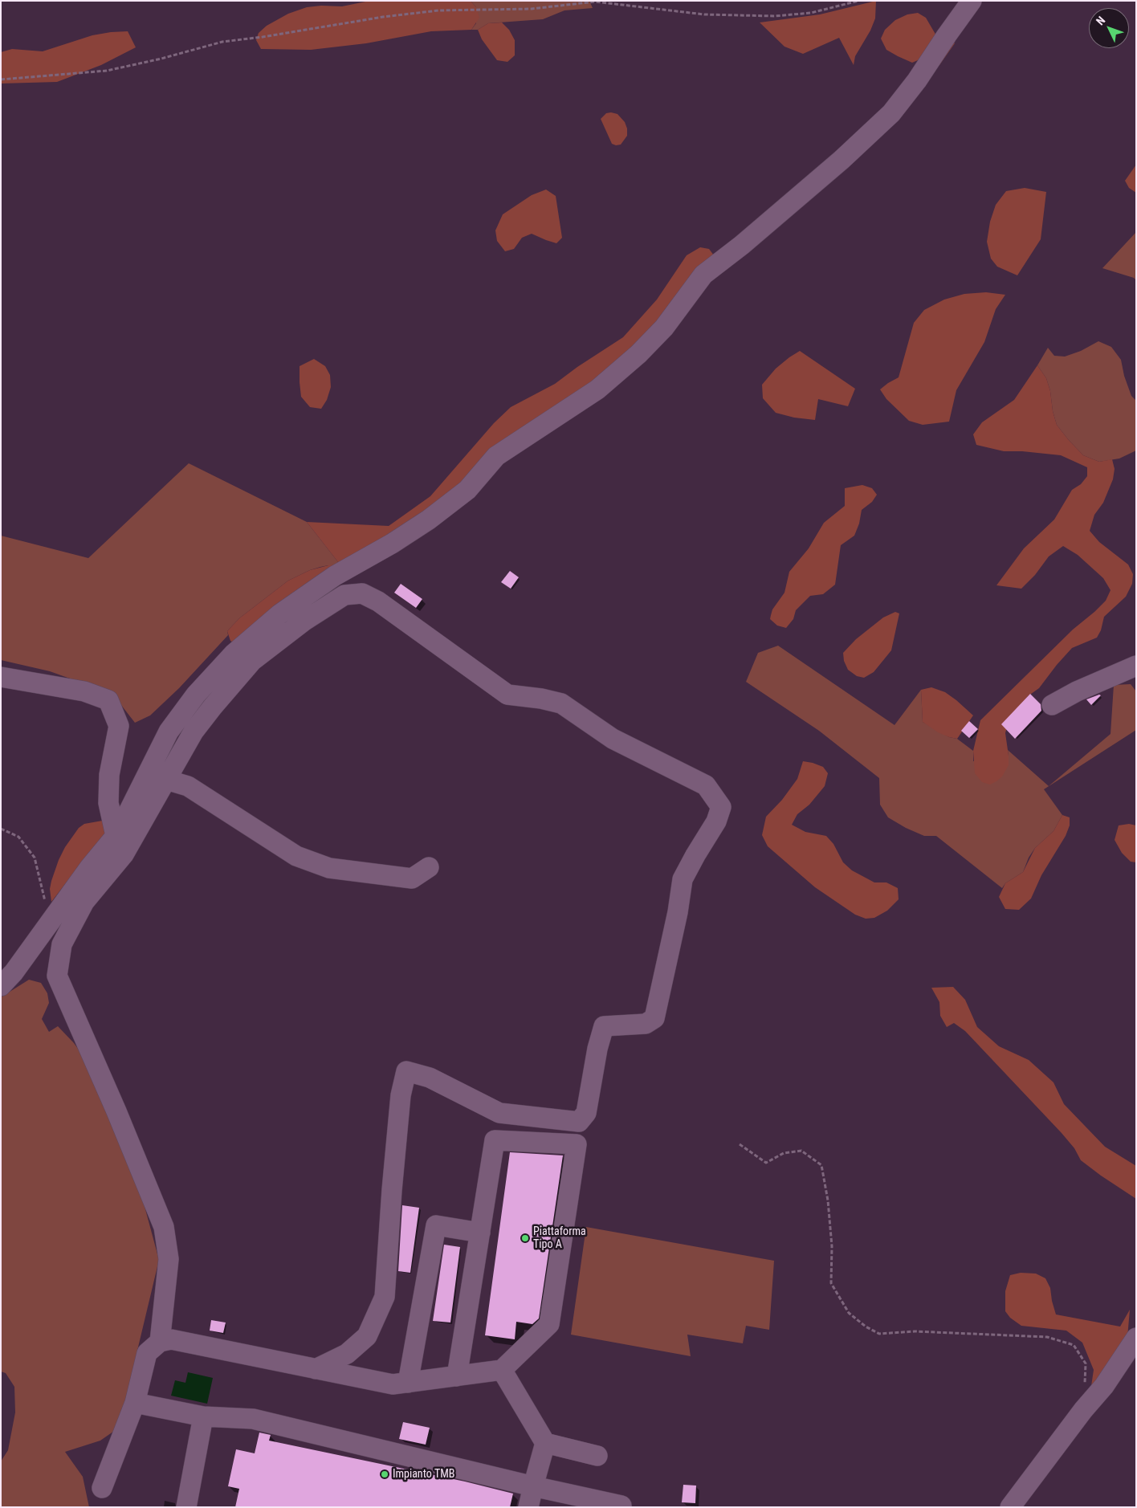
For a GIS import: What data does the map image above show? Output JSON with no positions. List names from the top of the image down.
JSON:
{
  "places": ["Piattaforma Tipo A", "Impianto TMB"],
  "north": "top left"
}
